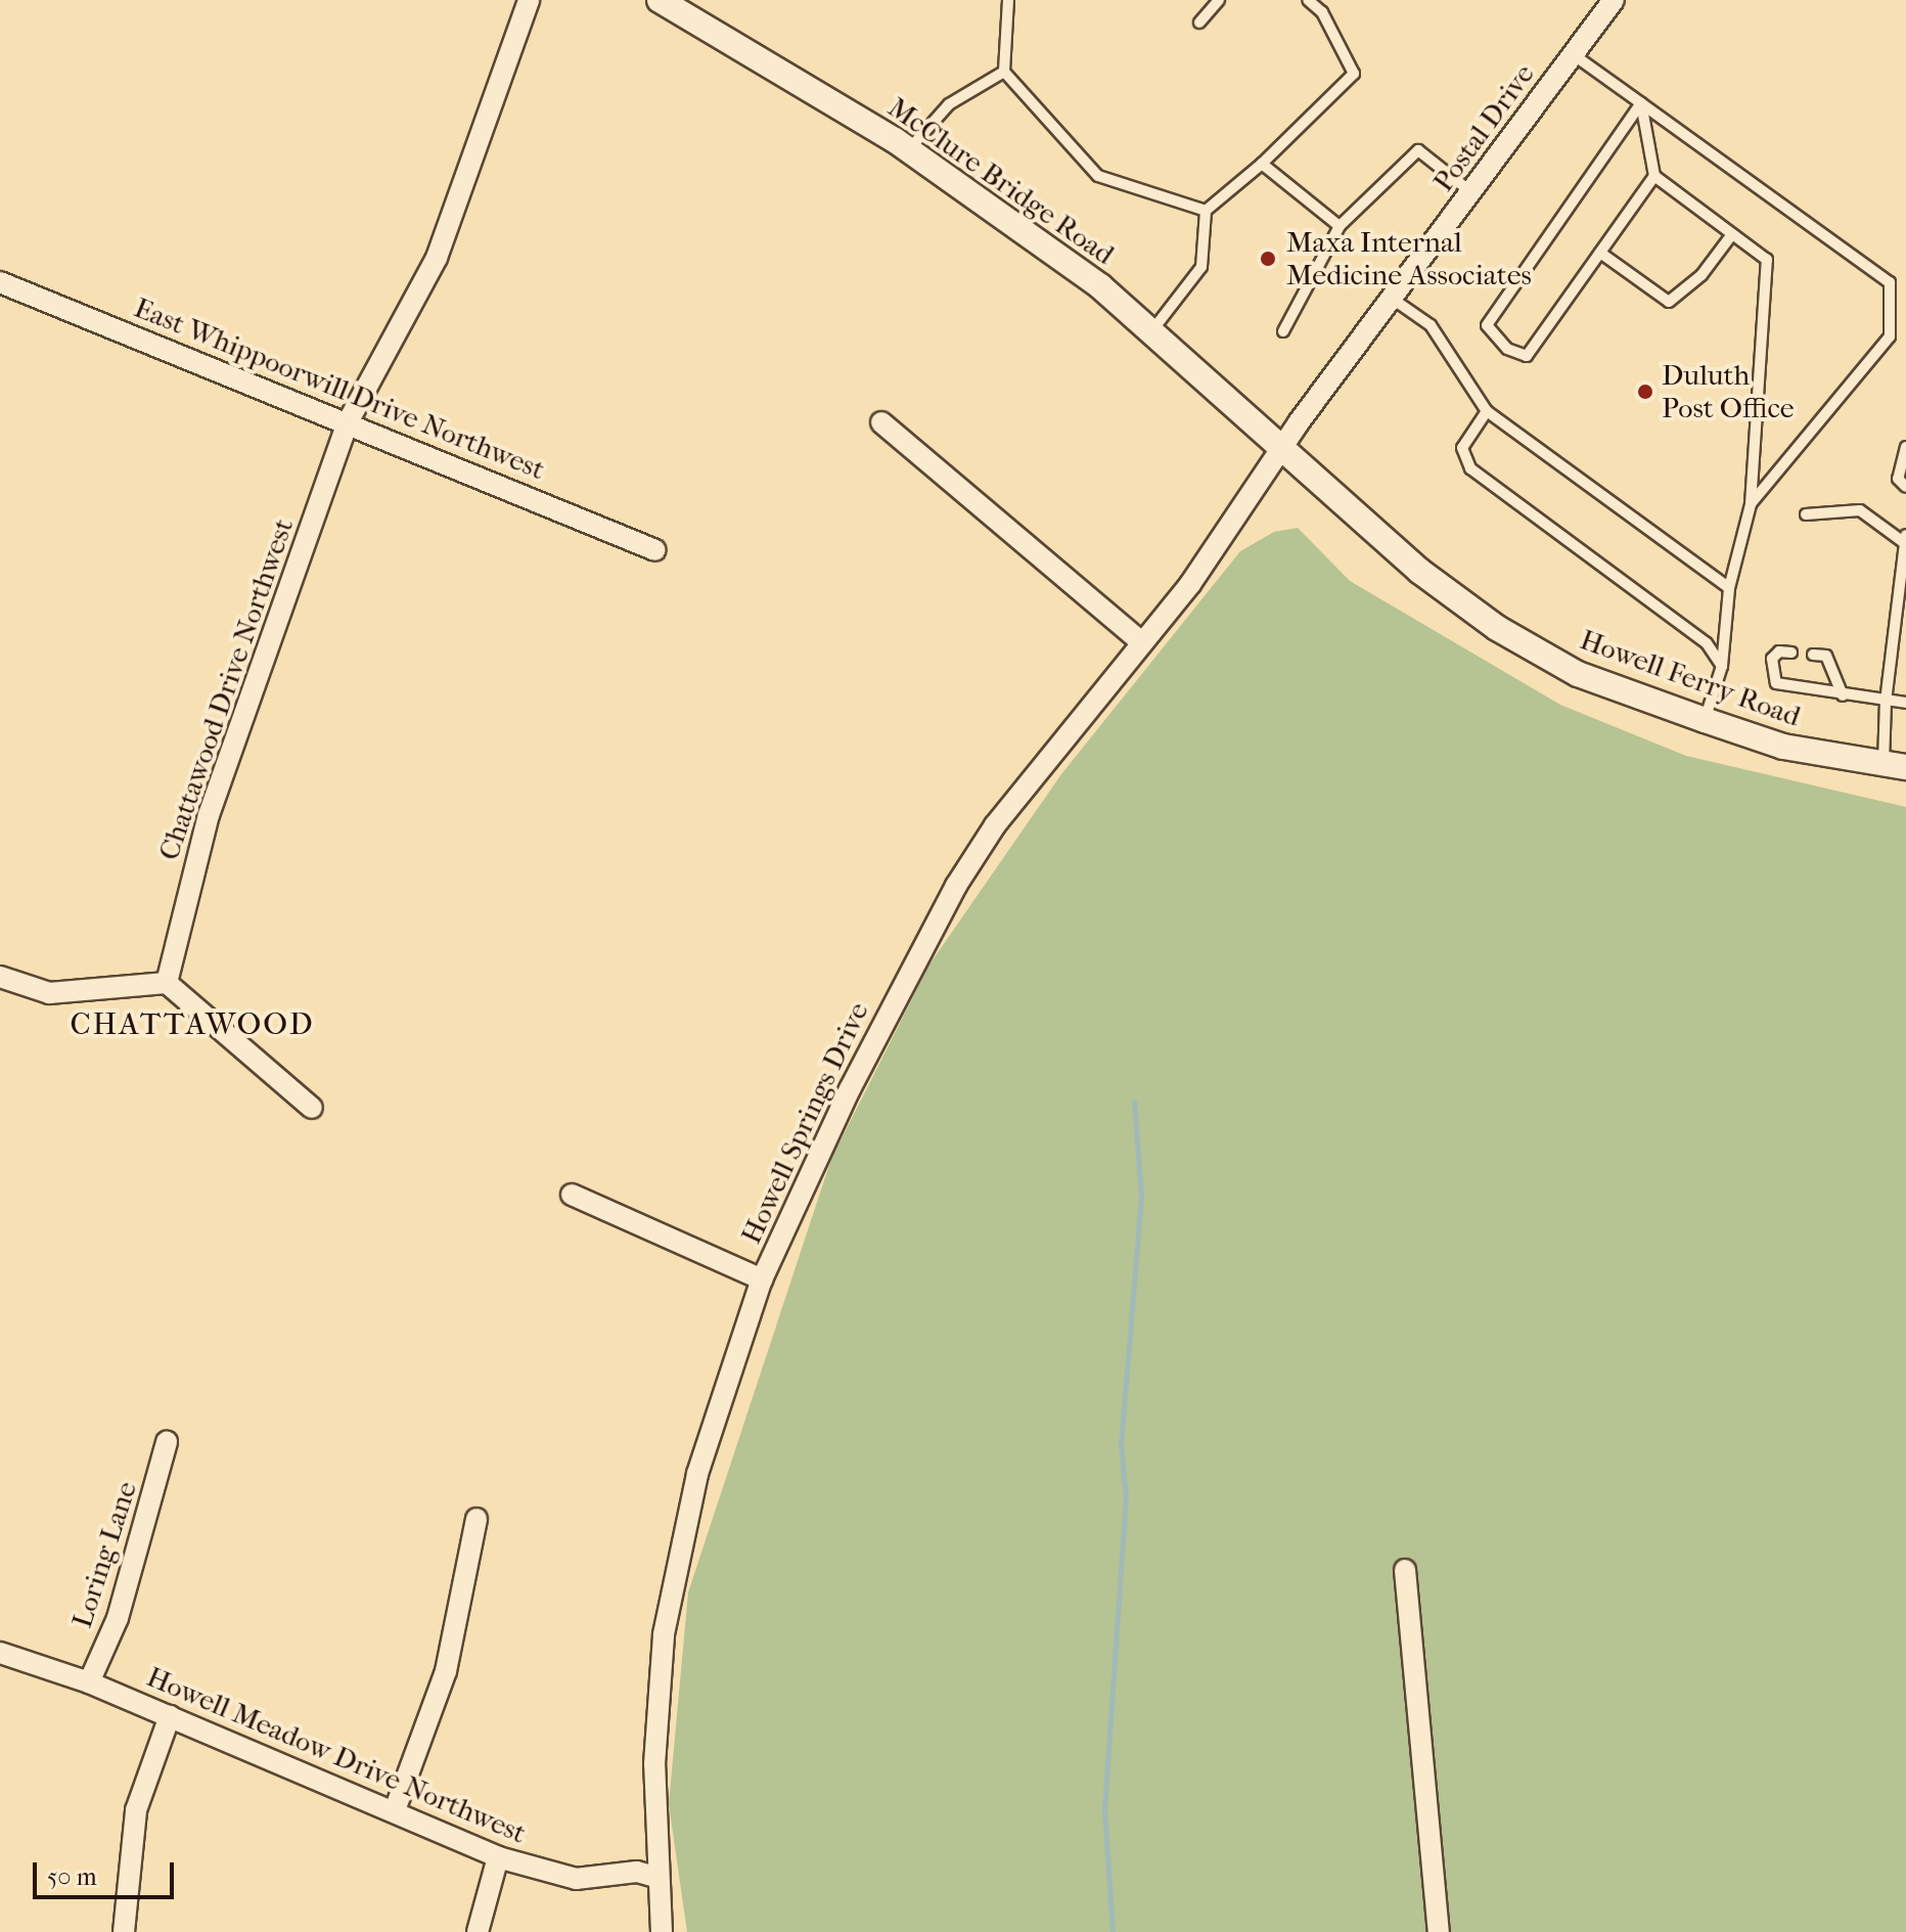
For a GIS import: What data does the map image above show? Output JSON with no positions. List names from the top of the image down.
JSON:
{
  "streets": {
    "street": [
      "Postal Drive",
      "McClure Bridge Road",
      "East Whippoorwill Drive Northwest",
      "Howell Ferry Road",
      "Chattawood Drive Northwest",
      "Howell Springs Drive",
      "Loring Lane",
      "Howell Meadow Drive Northwest"
    ]
  },
  "crossings": [
    ["Postal Drive", "McClure Bridge Road"],
    ["Postal Drive", "Howell Ferry Road"],
    ["Postal Drive", "Howell Springs Drive"],
    ["McClure Bridge Road", "Howell Ferry Road"],
    ["McClure Bridge Road", "Howell Springs Drive"],
    ["East Whippoorwill Drive Northwest", "Chattawood Drive Northwest"],
    ["Howell Ferry Road", "Howell Springs Drive"],
    ["Howell Springs Drive", "Howell Meadow Drive Northwest"],
    ["Loring Lane", "Howell Meadow Drive Northwest"]
  ],
  "districts": ["CHATTAWOOD"],
  "places": ["Maxa Internal Medicine Associates", "Duluth Post Office"],
  "scale_bar": "50 m"
}
